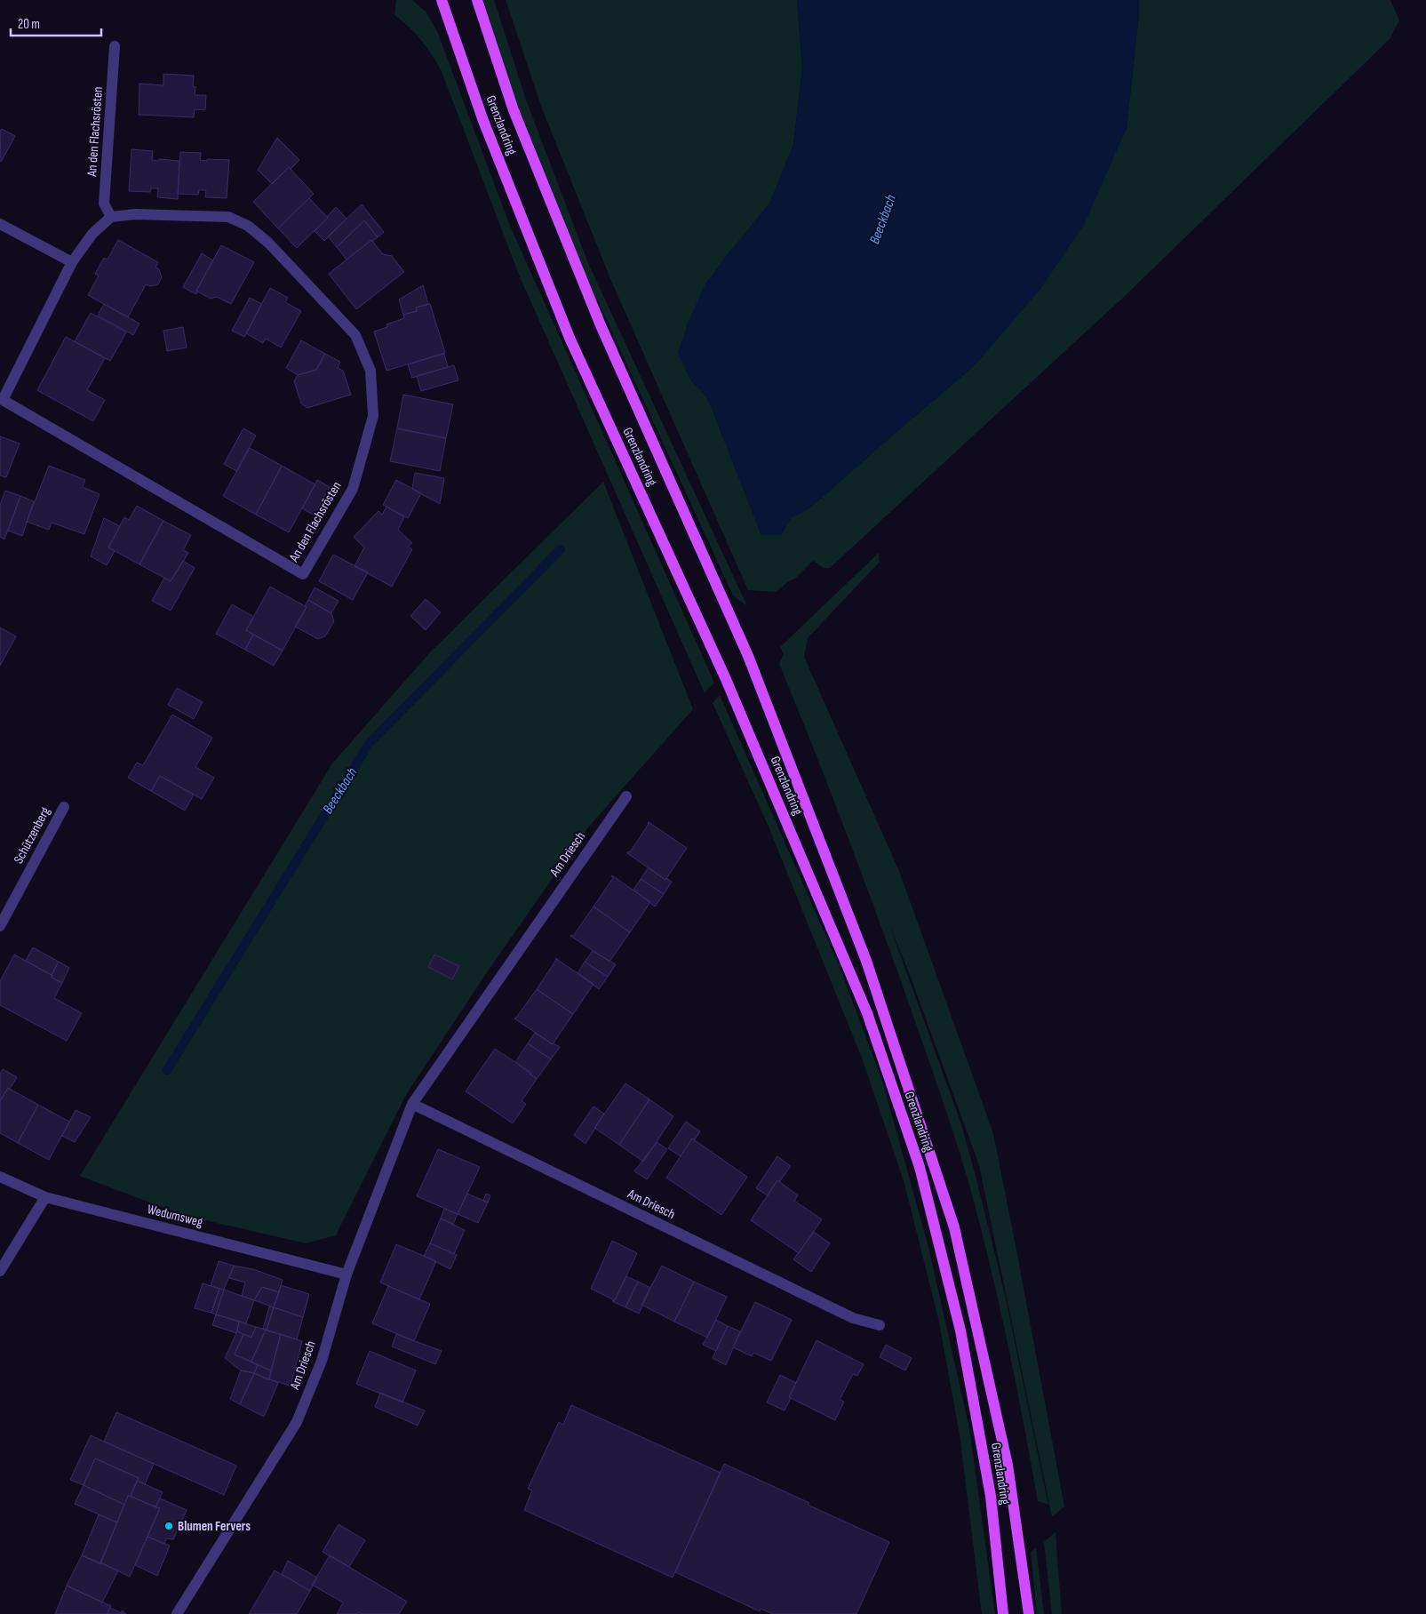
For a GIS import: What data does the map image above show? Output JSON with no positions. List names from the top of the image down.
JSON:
{
  "streets": {
    "main road": ["Grenzlandring"],
    "street": [
      "An den Flachsrösten",
      "Schützenberg",
      "Am Driesch",
      "Wedumsweg"
    ]
  },
  "crossings": [
    ["Am Driesch", "Wedumsweg"]
  ],
  "water": ["Beeckbach"],
  "places": ["Blumen Fervers"],
  "scale_bar": "20 m"
}
